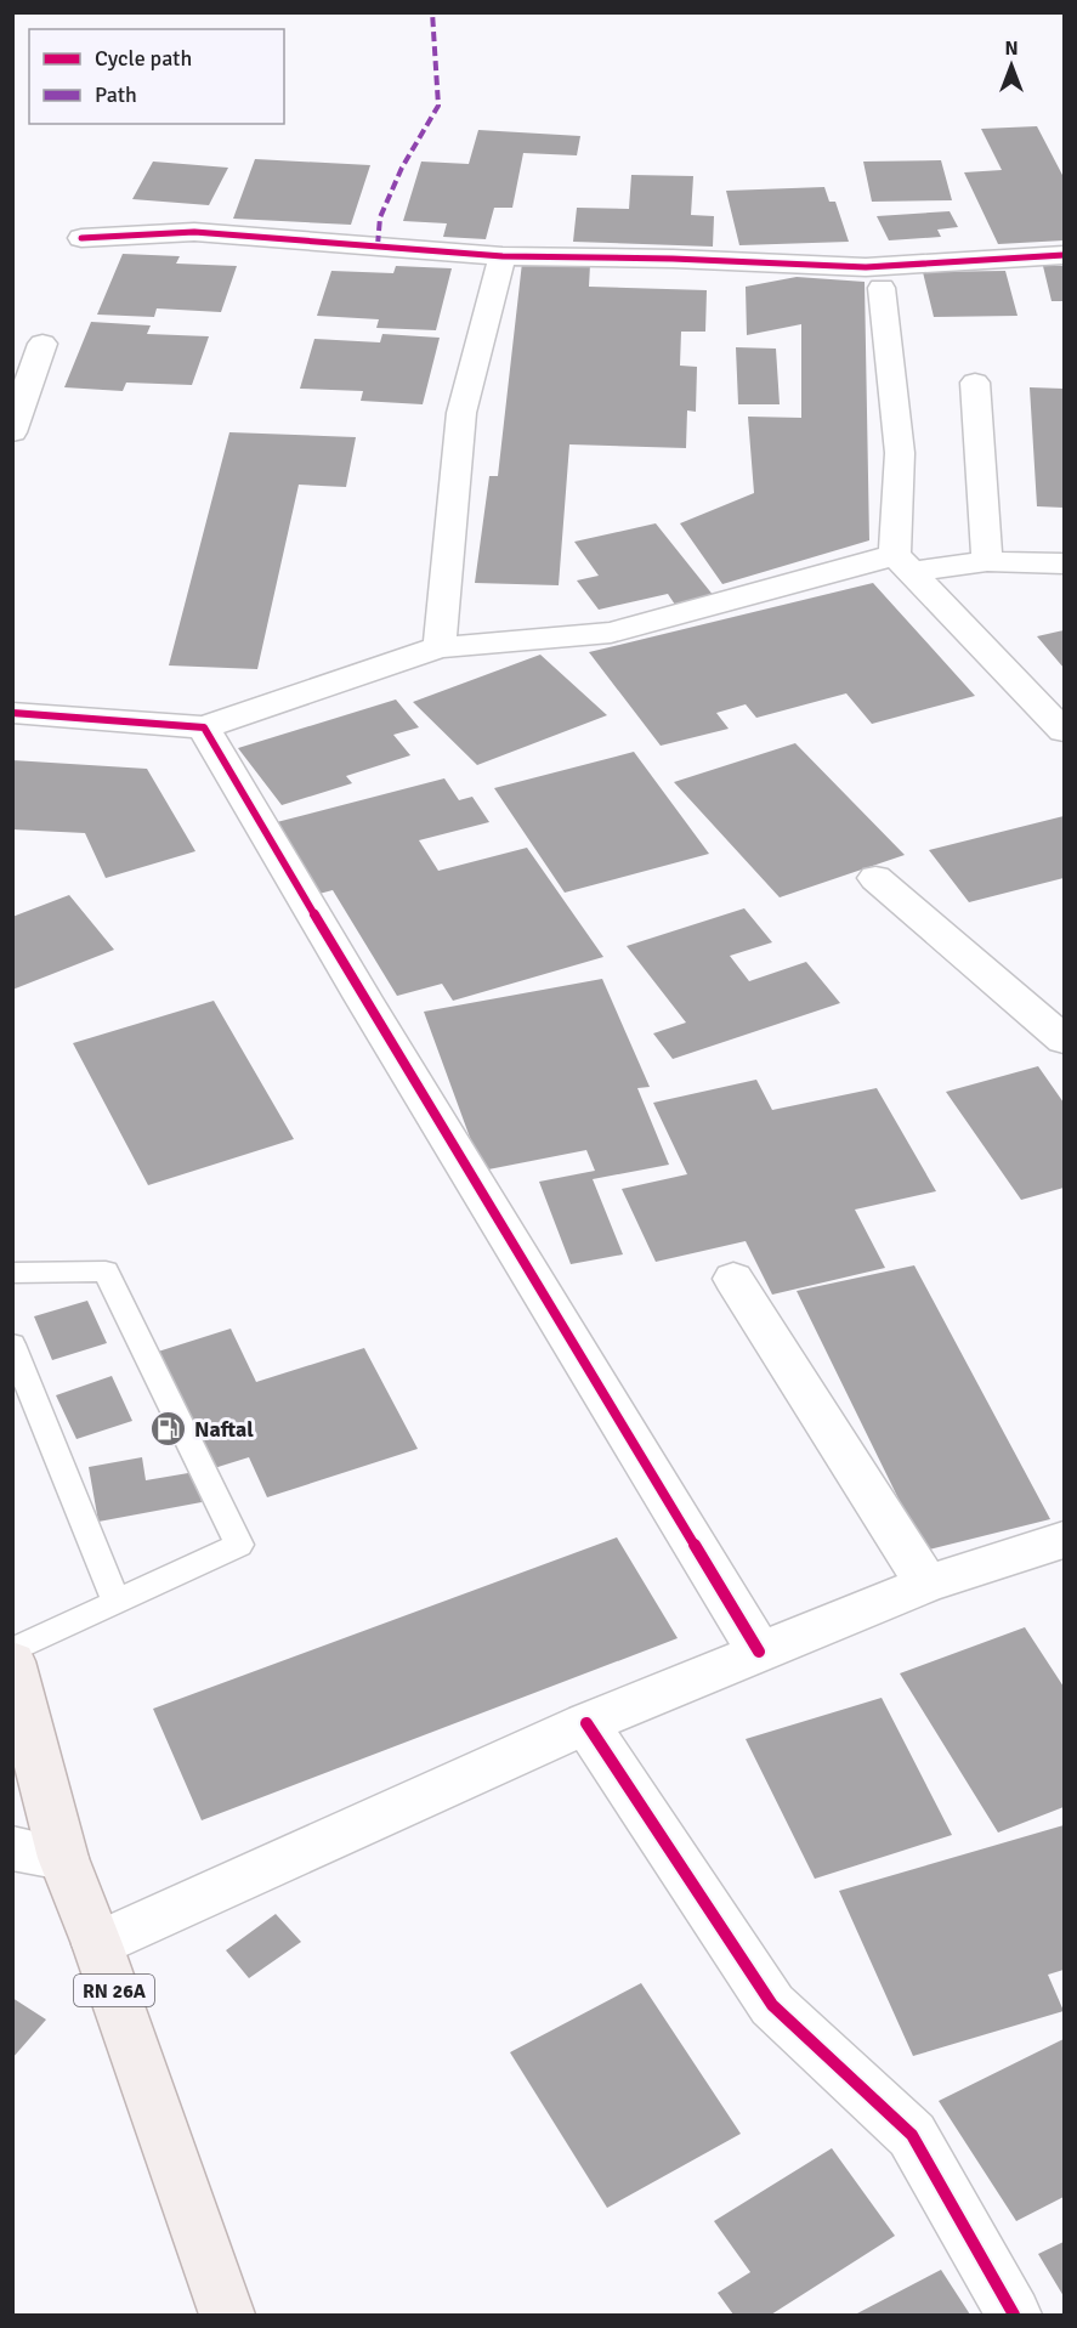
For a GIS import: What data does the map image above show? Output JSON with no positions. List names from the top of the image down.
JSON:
{
  "streets": {
    "main road": ["RN 26A"]
  },
  "places": {
    "fuel station": ["Naftal"]
  },
  "legend": ["Cycle path", "Path"],
  "north": "top"
}
